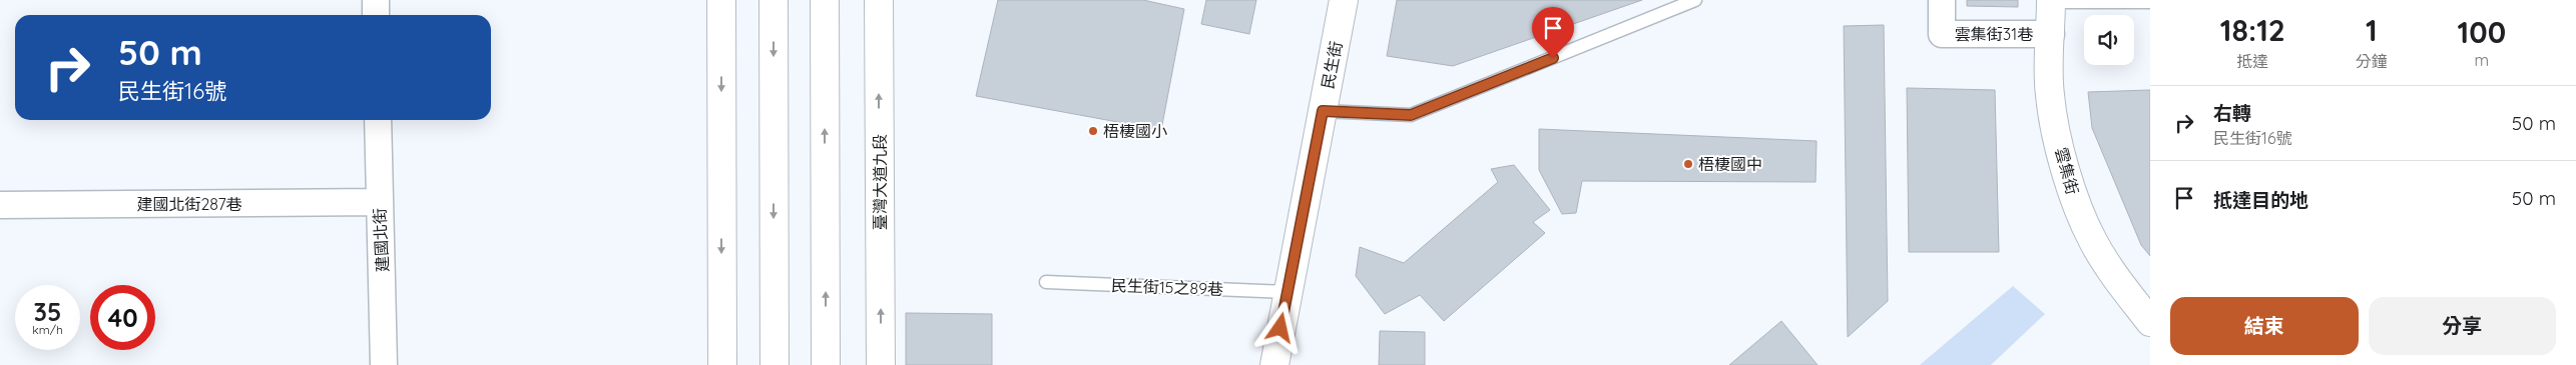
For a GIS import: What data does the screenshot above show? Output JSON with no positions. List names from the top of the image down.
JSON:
{
  "streets": {
    "main road": ["民生街", "雲集街", "臺灣大道九段"],
    "street": ["雲集街31巷", "建國北街287巷", "建國北街"],
    "lane": ["民生街15之89巷"]
  },
  "crossings": [
    ["雲集街31巷", "雲集街"],
    ["民生街", "民生街15之89巷"],
    ["建國北街287巷", "建國北街"]
  ],
  "places": ["梧棲國小", "梧棲國中"],
  "page": {
    "eta": [
      "18:12",
      "抵達",
      "1",
      "分鐘",
      "100",
      "m"
    ],
    "turn": ["50 m", "民生街16號"],
    "list": [
      {
        "name": "右轉",
        "note": "民生街16號",
        "value": "50 m"
      },
      {
        "name": "抵達目的地",
        "value": "50 m"
      }
    ],
    "speed": "35 km/h",
    "limit": "40",
    "buttons": ["結束", "分享"]
  }
}
